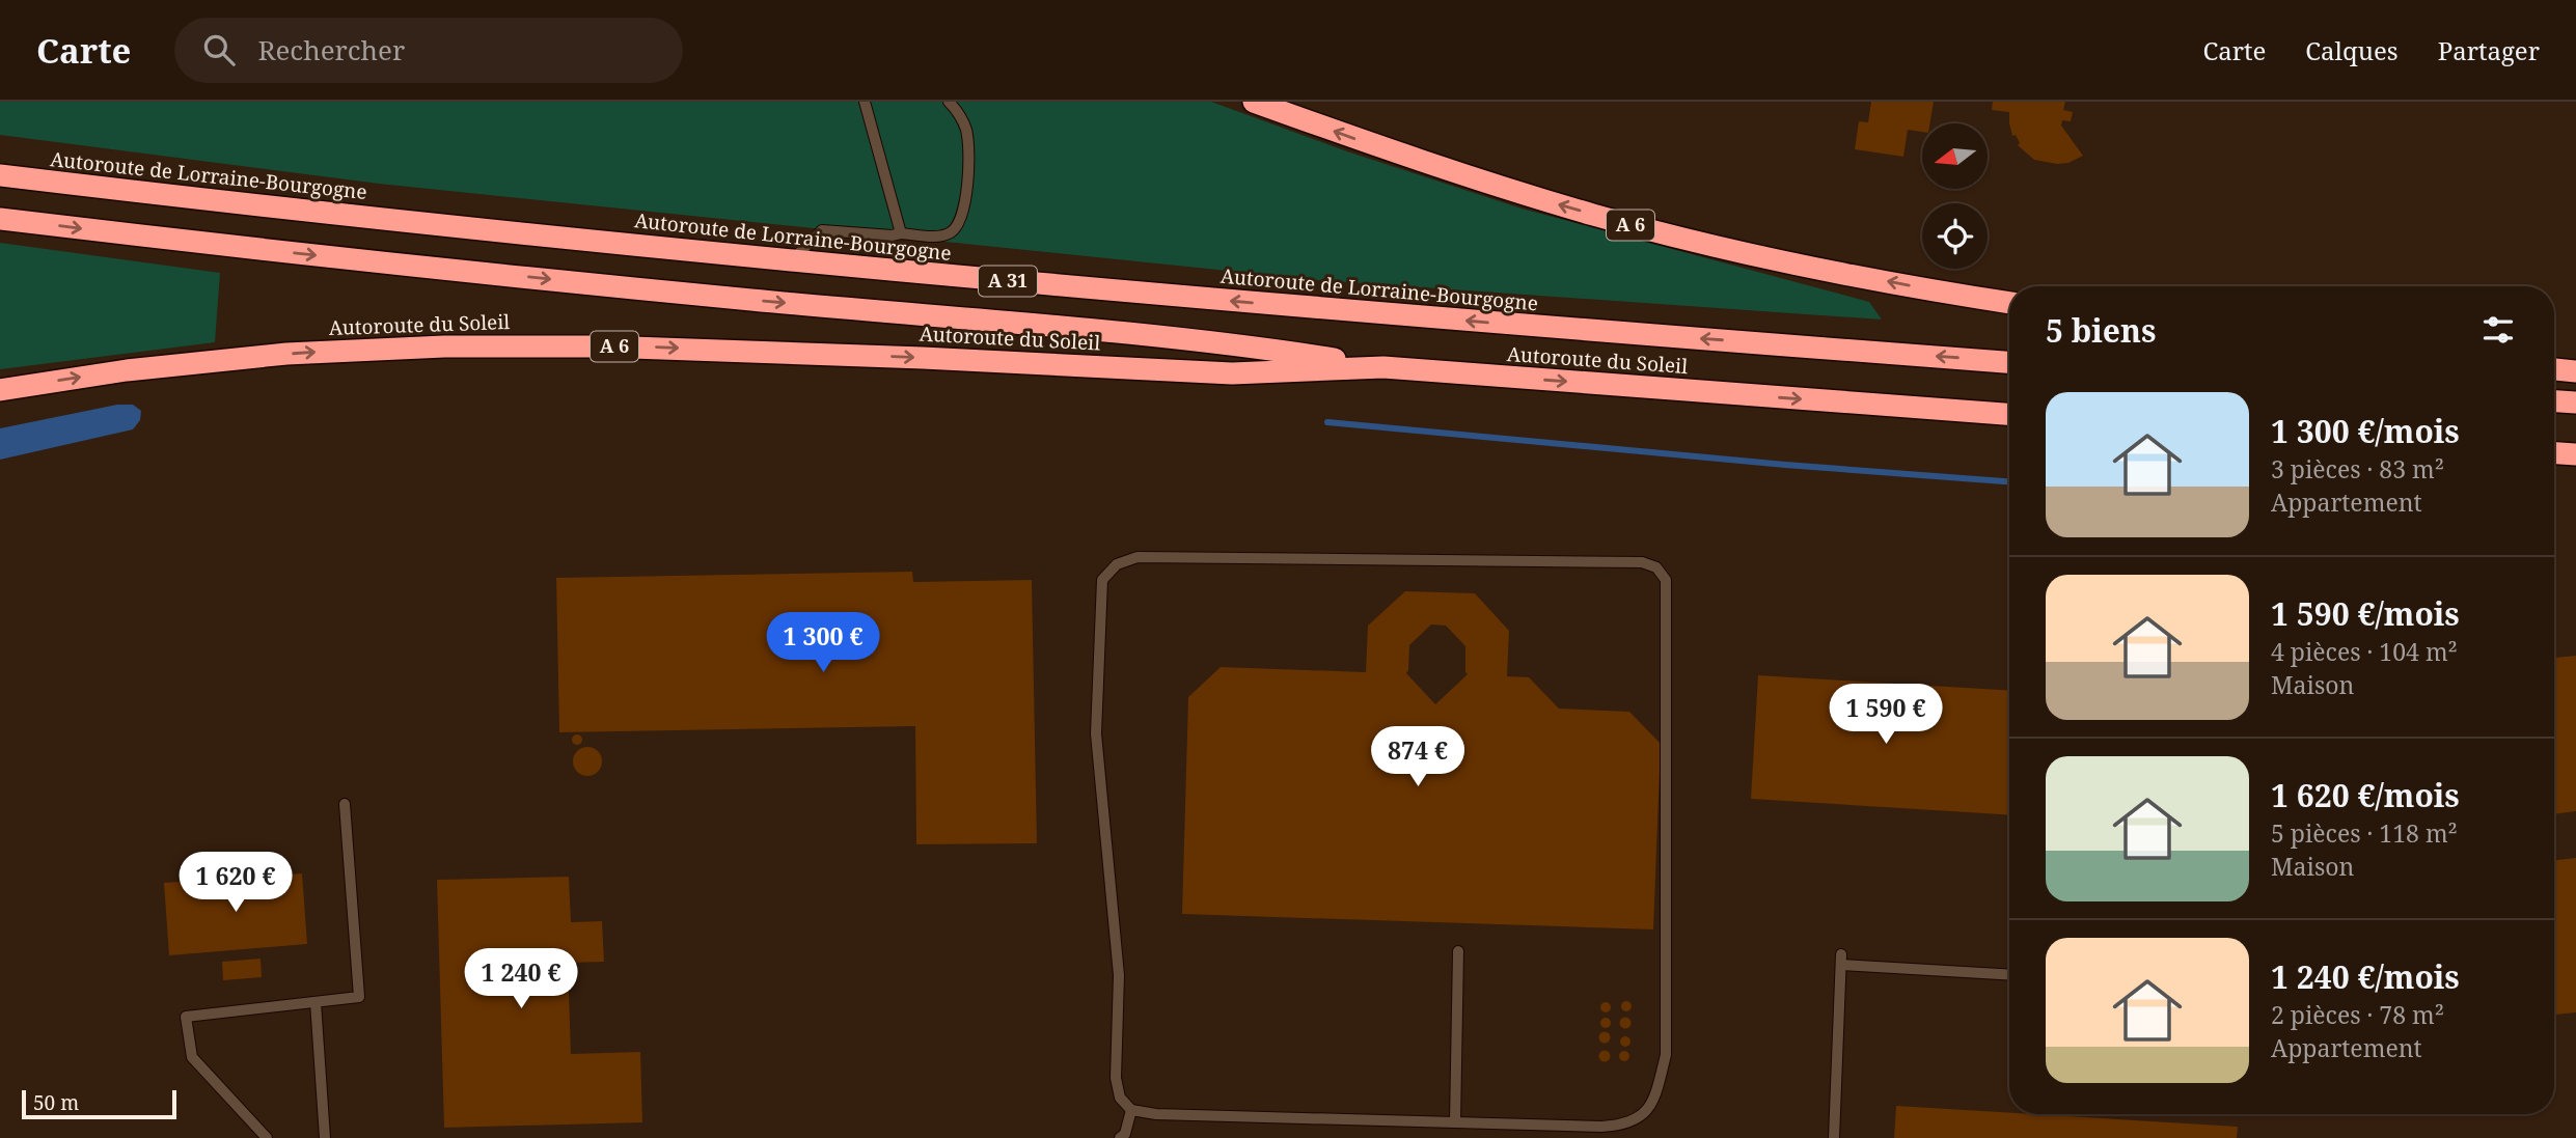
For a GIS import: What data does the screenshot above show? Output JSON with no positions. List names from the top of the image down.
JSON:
{
  "streets": {
    "highway": [
      "Autoroute de Lorraine-Bourgogne",
      "A 6",
      "A 31",
      "Autoroute du Soleil"
    ]
  },
  "crossings": [
    ["A 31", "Autoroute du Soleil"]
  ],
  "scale_bar": "50 m",
  "north": "left",
  "page": {
    "header": "Carte",
    "search": "Rechercher",
    "nav": ["Carte", "Calques", "Partager"],
    "heading": "5 biens",
    "list": [
      {
        "name": "1 300 €/mois",
        "note": "3 pièces · 83 m² · Appartement"
      },
      {
        "name": "1 590 €/mois",
        "note": "4 pièces · 104 m² · Maison"
      },
      {
        "name": "1 620 €/mois",
        "note": "5 pièces · 118 m² · Maison"
      },
      {
        "name": "1 240 €/mois",
        "note": "2 pièces · 78 m² · Appartement"
      }
    ],
    "price": [
      "1 300 €",
      "1 590 €",
      "874 €",
      "1 620 €",
      "1 240 €"
    ],
    "scale": "50 m"
  }
}
